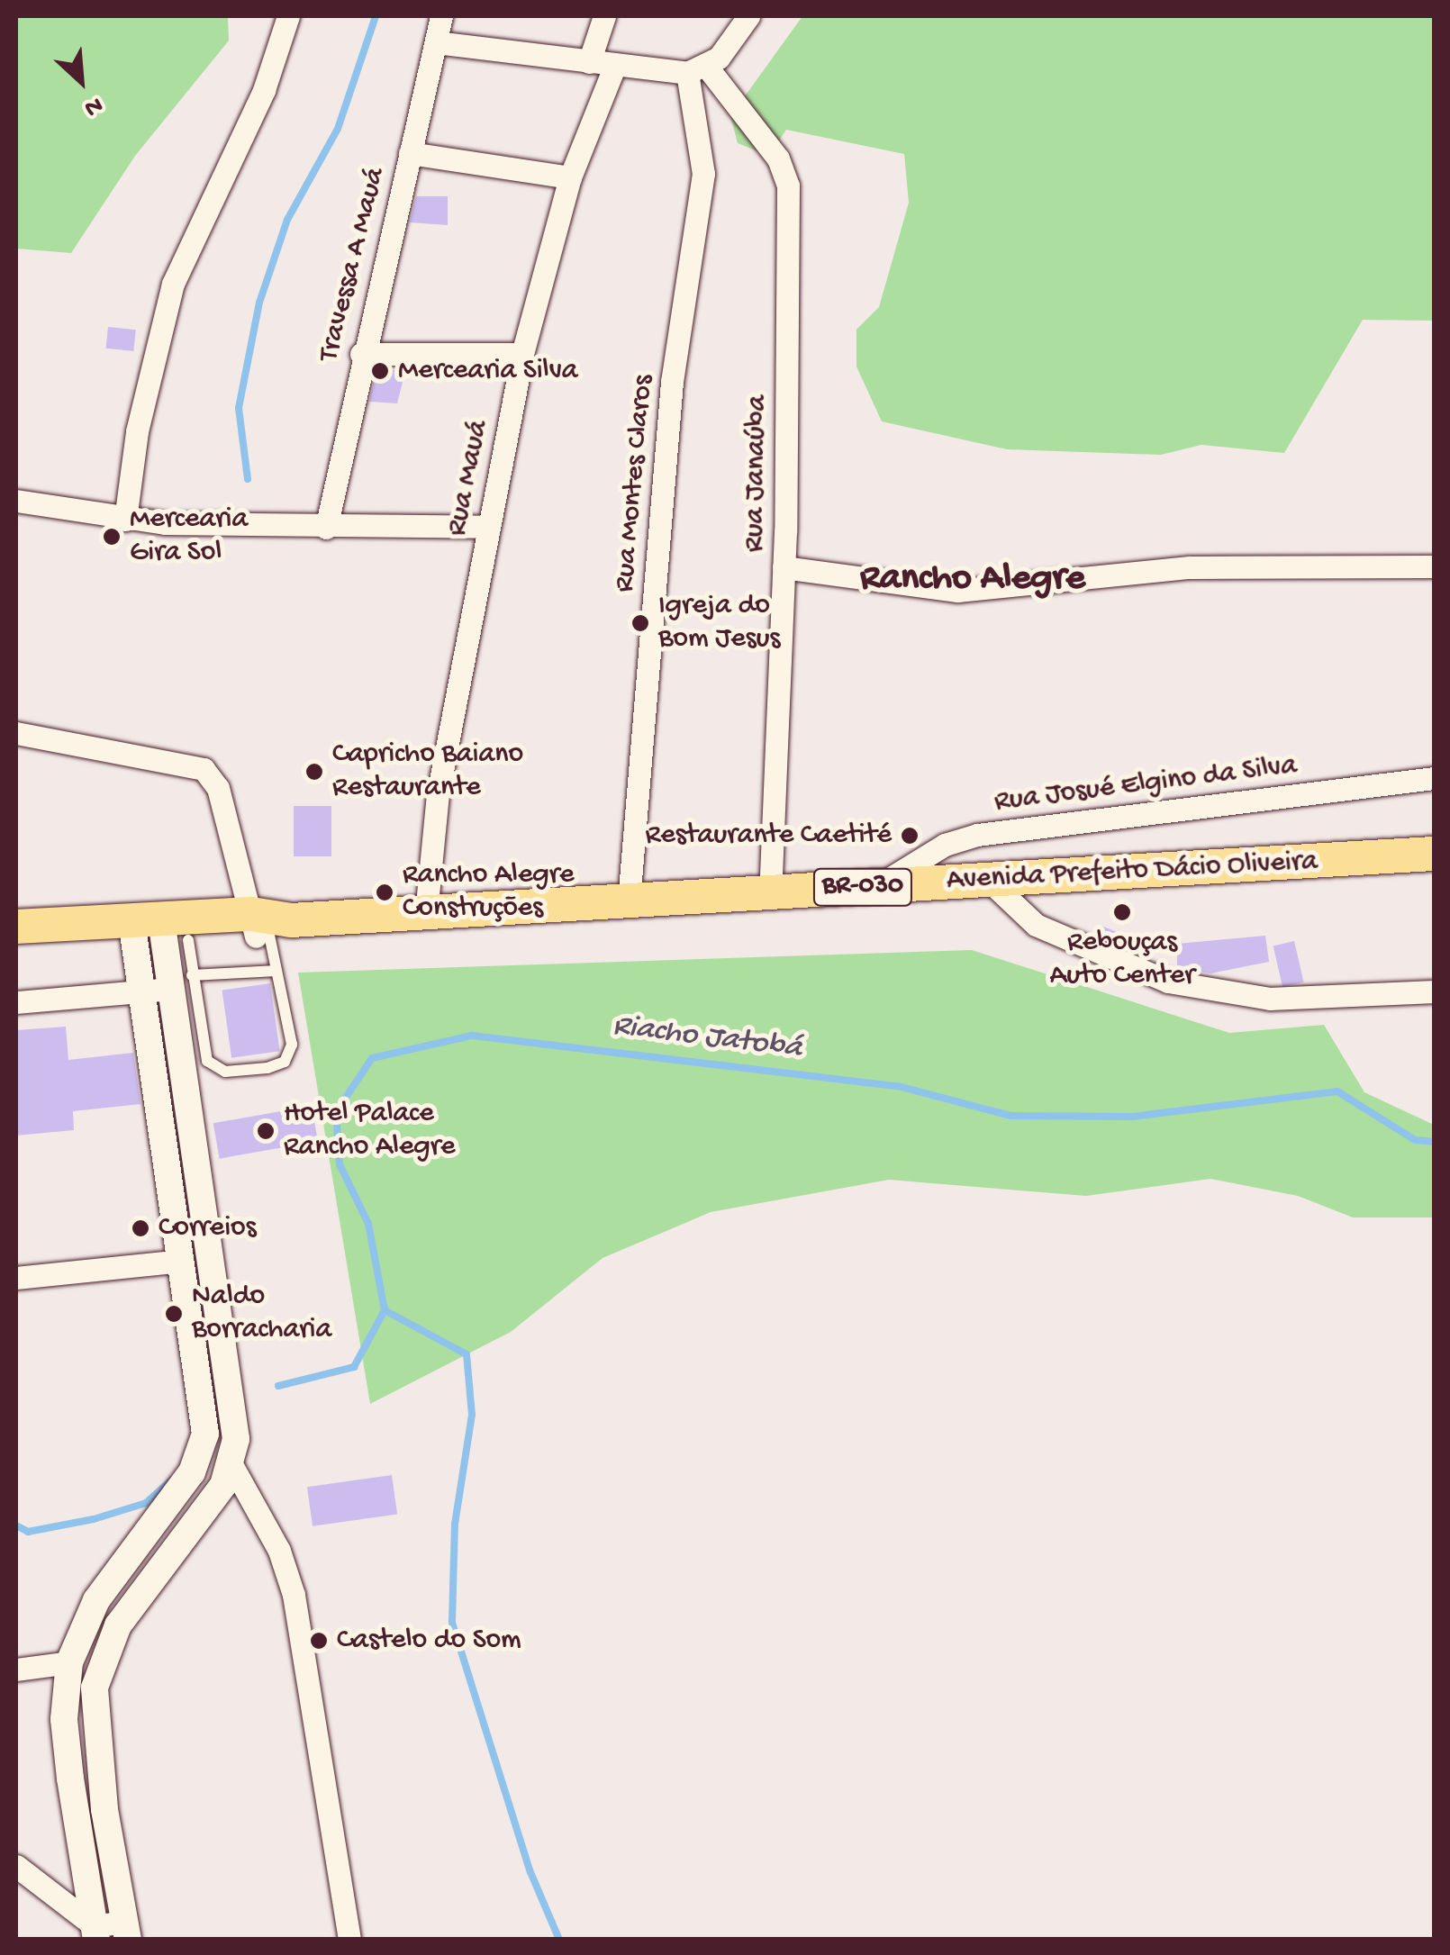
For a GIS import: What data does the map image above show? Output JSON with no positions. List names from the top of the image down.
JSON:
{
  "streets": {
    "main road": ["Avenida Prefeito Dácio Oliveira", "BR-030"],
    "street": [
      "Travessa A Mauá",
      "Rua Janaúba",
      "Rua Mauá",
      "Rua Montes Claros",
      "Rua Josué Elgino da Silva"
    ]
  },
  "crossings": [
    ["Rua Janaúba", "Rua Montes Claros"],
    ["Rua Janaúba", "Avenida Prefeito Dácio Oliveira"],
    ["Rua Mauá", "Avenida Prefeito Dácio Oliveira"],
    ["Rua Montes Claros", "Avenida Prefeito Dácio Oliveira"],
    ["Rua Josué Elgino da Silva", "Avenida Prefeito Dácio Oliveira"]
  ],
  "districts": ["Rancho Alegre"],
  "water": ["Riacho Jatobá"],
  "places": [
    "Mercearia Silva",
    "Mercearia Gira Sol",
    "Igreja do Bom Jesus",
    "Capricho Baiano Restaurante",
    "Restaurante Caetité",
    "Rancho Alegre Construções",
    "Rebouças Auto Center",
    "Hotel Palace Rancho Alegre",
    "Correios",
    "Naldo Borracharia",
    "Castelo do Som"
  ],
  "north": "bottom right"
}
